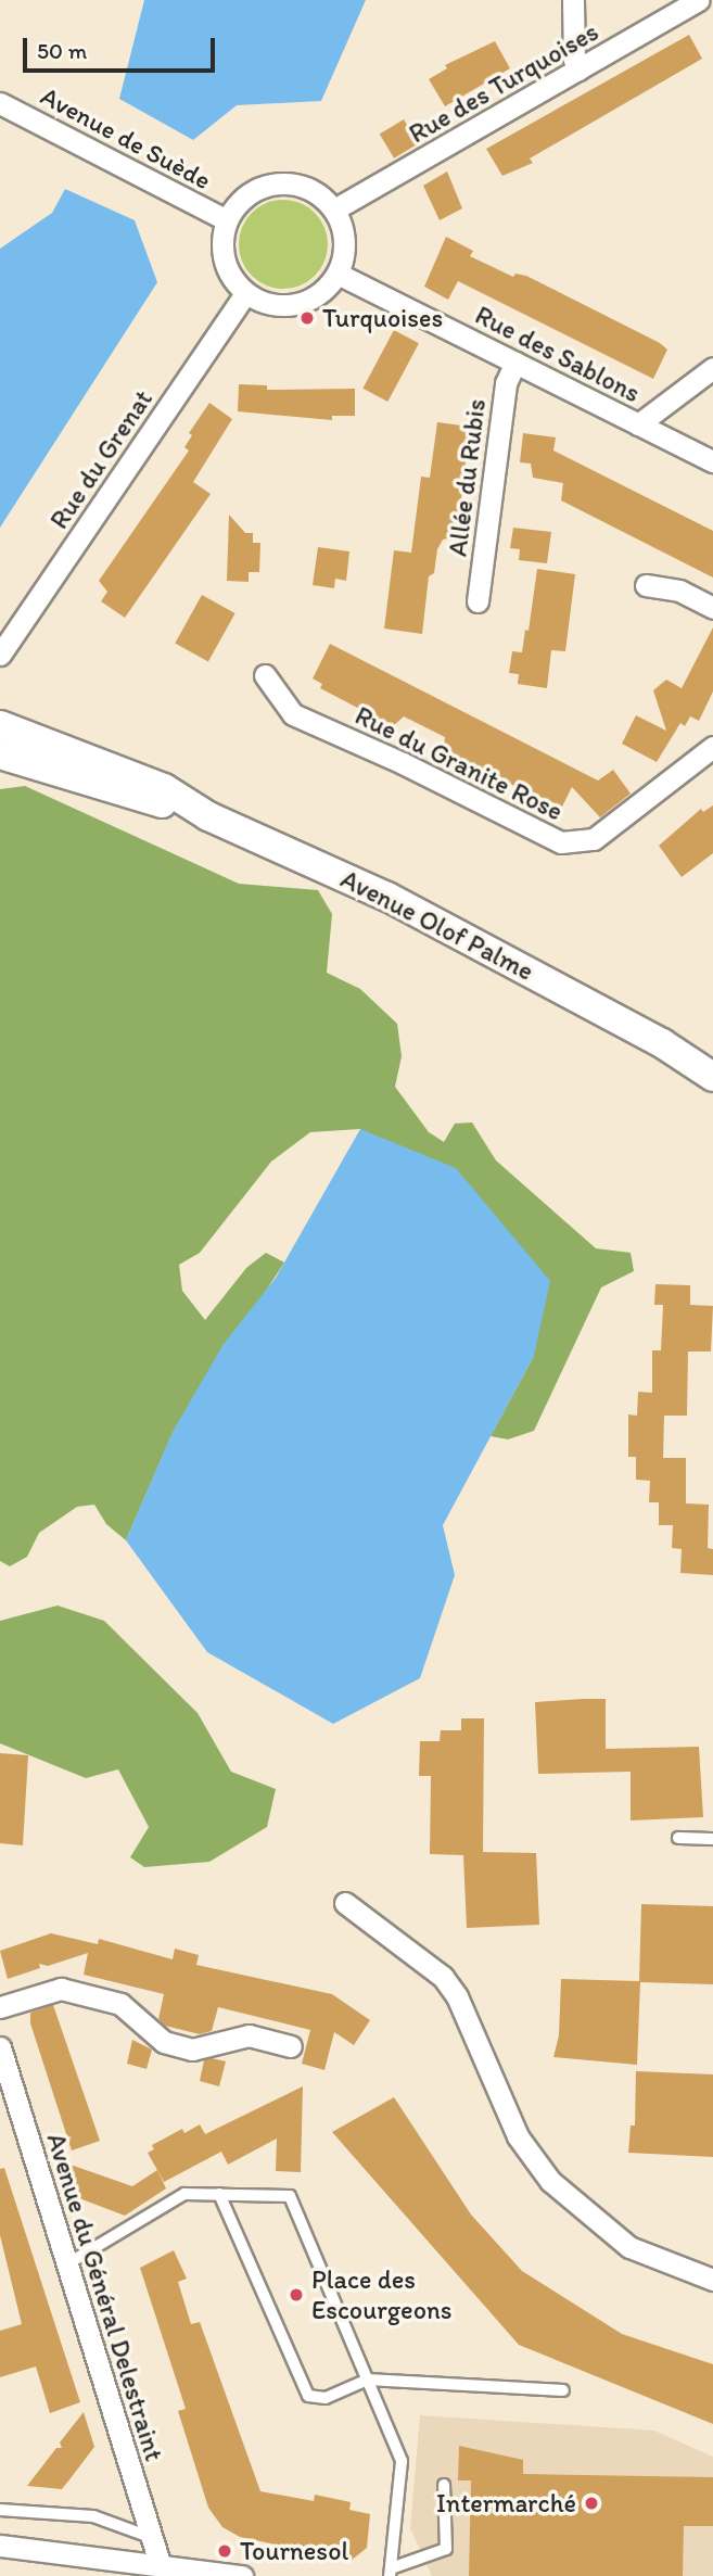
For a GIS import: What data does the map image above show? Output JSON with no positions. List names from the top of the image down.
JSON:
{
  "streets": {
    "main road": ["Avenue Olof Palme"],
    "street": [
      "Rue des Turquoises",
      "Avenue de Suède",
      "Rue des Sablons",
      "Rue du Grenat",
      "Allée du Rubis",
      "Rue du Granite Rose",
      "Avenue du Général Delestraint"
    ]
  },
  "crossings": [
    ["Rue des Turquoises", "Avenue de Suède"],
    ["Rue des Turquoises", "Rue des Sablons"],
    ["Rue des Turquoises", "Rue du Grenat"],
    ["Avenue de Suède", "Rue des Sablons"],
    ["Avenue de Suède", "Rue du Grenat"],
    ["Rue des Sablons", "Rue du Grenat"],
    ["Rue des Sablons", "Allée du Rubis"]
  ],
  "places": [
    "Turquoises",
    "Place des Escourgeons",
    "Intermarché",
    "Tournesol"
  ],
  "scale_bar": "50 m"
}
